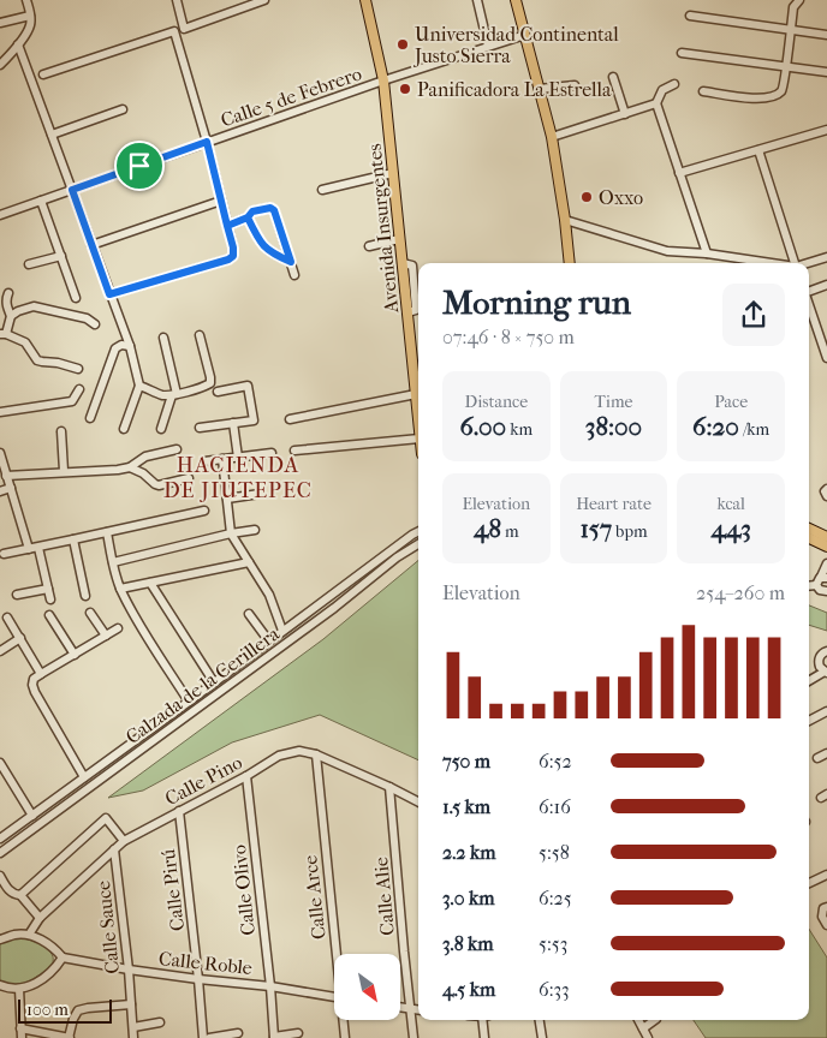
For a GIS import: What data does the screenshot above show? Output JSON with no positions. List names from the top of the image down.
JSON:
{
  "streets": {
    "main road": ["Avenida Insurgentes"],
    "street": [
      "Calle 5 de Febrero",
      "Calzada de la Cerillera",
      "Calle Pino",
      "Calle Pirú",
      "Calle Olivo",
      "Calle Alie",
      "Calle Arce",
      "Calle Sauce",
      "Calle Roble"
    ]
  },
  "crossings": [
    ["Calle 5 de Febrero", "Avenida Insurgentes"],
    ["Calle Pino", "Calle Pirú"],
    ["Calle Pino", "Calle Olivo"],
    ["Calle Pino", "Calle Alie"],
    ["Calle Pino", "Calle Arce"],
    ["Calle Pino", "Calle Sauce"],
    ["Calle Pirú", "Calle Roble"],
    ["Calle Olivo", "Calle Roble"],
    ["Calle Sauce", "Calle Roble"]
  ],
  "districts": ["HACIENDA DE JIUTEPEC"],
  "places": ["Universidad Continental Justo Sierra", "Panificadora La Estrella", "Oxxo"],
  "scale_bar": "100 m",
  "north": "bottom right",
  "page": {
    "heading": ["Morning run", "07:46 · 8 × 750 m"],
    "stats": [
      ["Distance", "6.00 km"],
      ["Time", "38:00"],
      ["Pace", "6:20 /km"],
      ["Elevation", "48 m"],
      ["Heart rate", "157 bpm"],
      ["kcal", "443"]
    ],
    "chart": ["Elevation", "254–260 m"],
    "list": [
      {
        "name": "750 m",
        "note": "6:52"
      },
      {
        "name": "1.5 km",
        "note": "6:16"
      },
      {
        "name": "2.2 km",
        "note": "5:58"
      },
      {
        "name": "3.0 km",
        "note": "6:25"
      },
      {
        "name": "3.8 km",
        "note": "5:53"
      },
      {
        "name": "4.5 km",
        "note": "6:33"
      }
    ],
    "scale": "100 m"
  }
}
